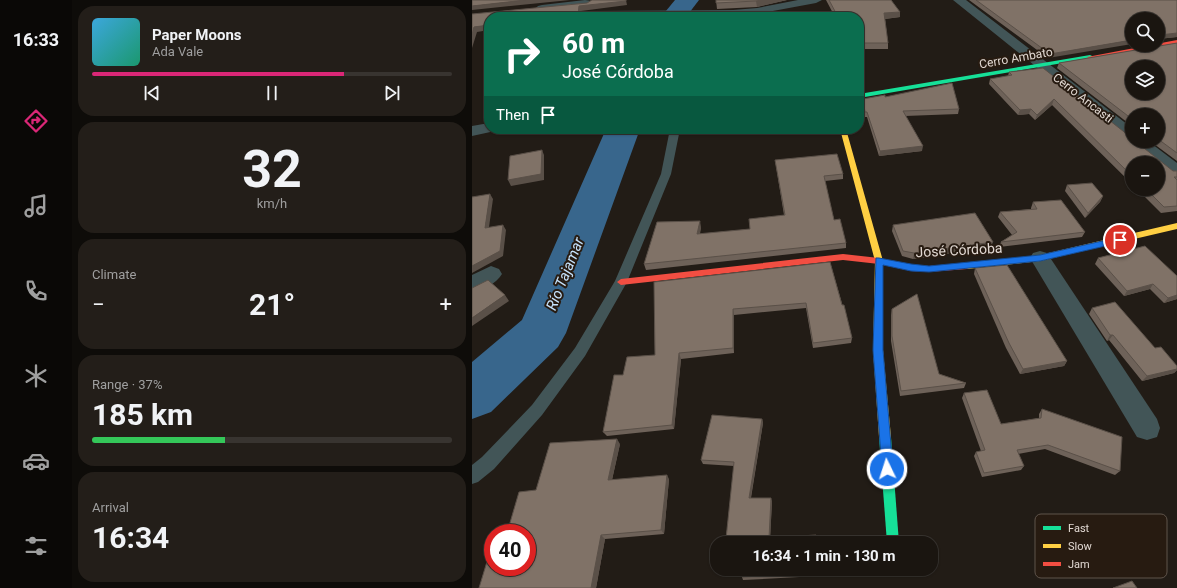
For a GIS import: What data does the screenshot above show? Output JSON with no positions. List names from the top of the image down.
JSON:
{
  "streets": {
    "street": ["Cerro Ambato", "Cerro Ancasti", "José Córdoba"]
  },
  "crossings": [
    ["Cerro Ambato", "Cerro Ancasti"]
  ],
  "water": ["Río Tajamar"],
  "legend": ["Fast", "Slow", "Jam"],
  "page": {
    "tabs": "16:33",
    "map_buttons": ["+", "−"],
    "turn": ["60 m", "José Córdoba"],
    "song": ["Paper Moons", "Ada Vale"],
    "then": "Then",
    "tile": [
      ["32", "km/h"],
      "Climate",
      ["Range · 37%", "185 km"],
      ["Arrival", "16:34"]
    ],
    "heat": ["−", "21°", "+"],
    "limit": "40",
    "trip": "16:34 · 1 min · 130 m"
  }
}
